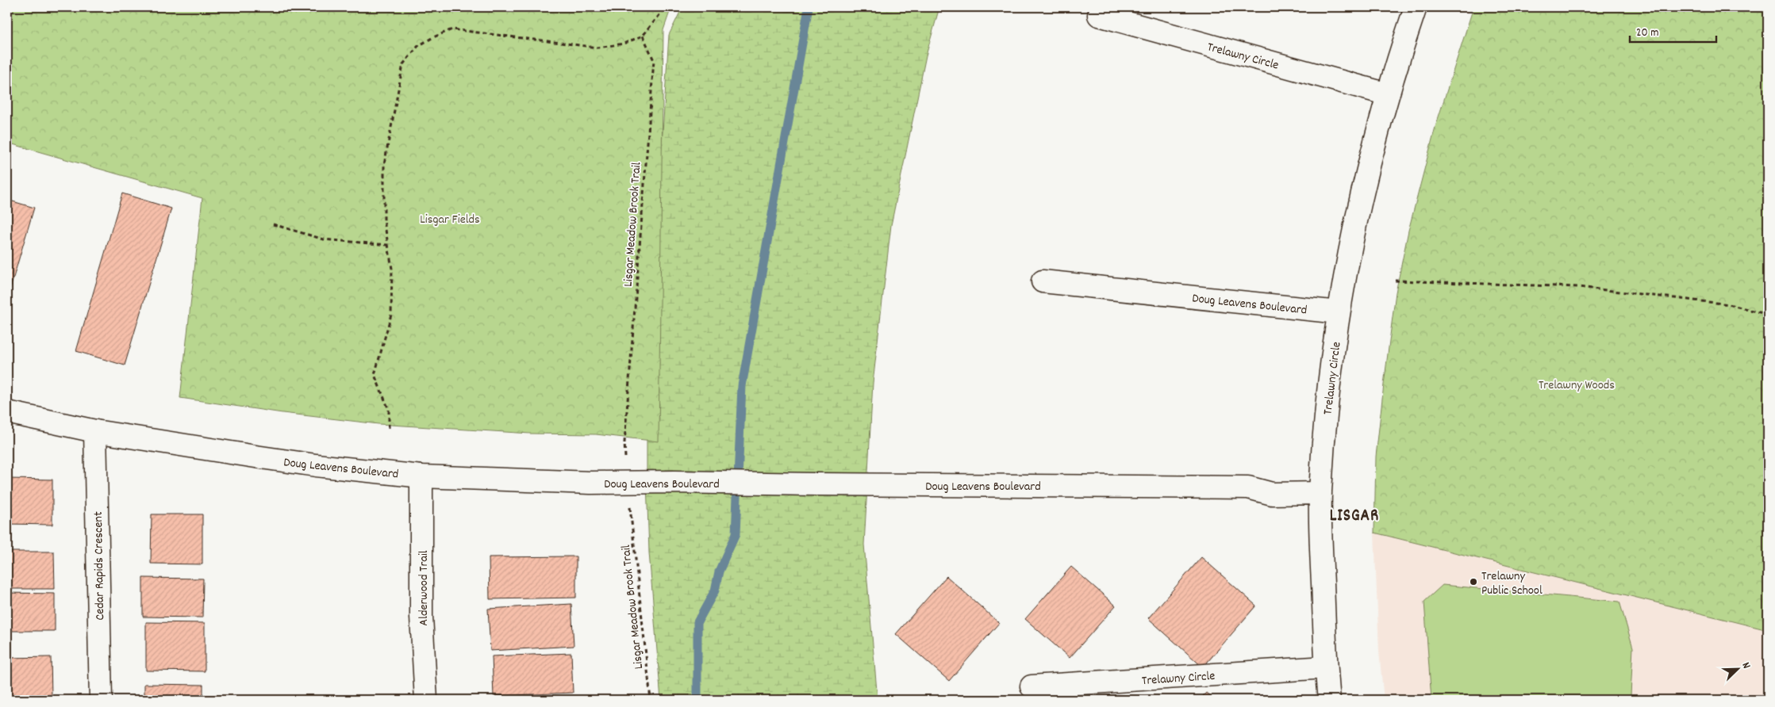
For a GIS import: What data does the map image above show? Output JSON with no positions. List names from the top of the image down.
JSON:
{
  "streets": {
    "street": [
      "Trelawny Circle",
      "Doug Leavens Boulevard",
      "Cedar Rapids Crescent",
      "Alderwood Trail"
    ],
    "path": ["Lisgar Meadow Brook Trail"]
  },
  "crossings": [
    ["Trelawny Circle", "Doug Leavens Boulevard"],
    ["Doug Leavens Boulevard", "Cedar Rapids Crescent"],
    ["Doug Leavens Boulevard", "Alderwood Trail"]
  ],
  "districts": ["LISGAR"],
  "parks": ["Lisgar Fields", "Trelawny Woods"],
  "places": ["Trelawny Public School"],
  "scale_bar": "20 m",
  "north": "top right"
}
